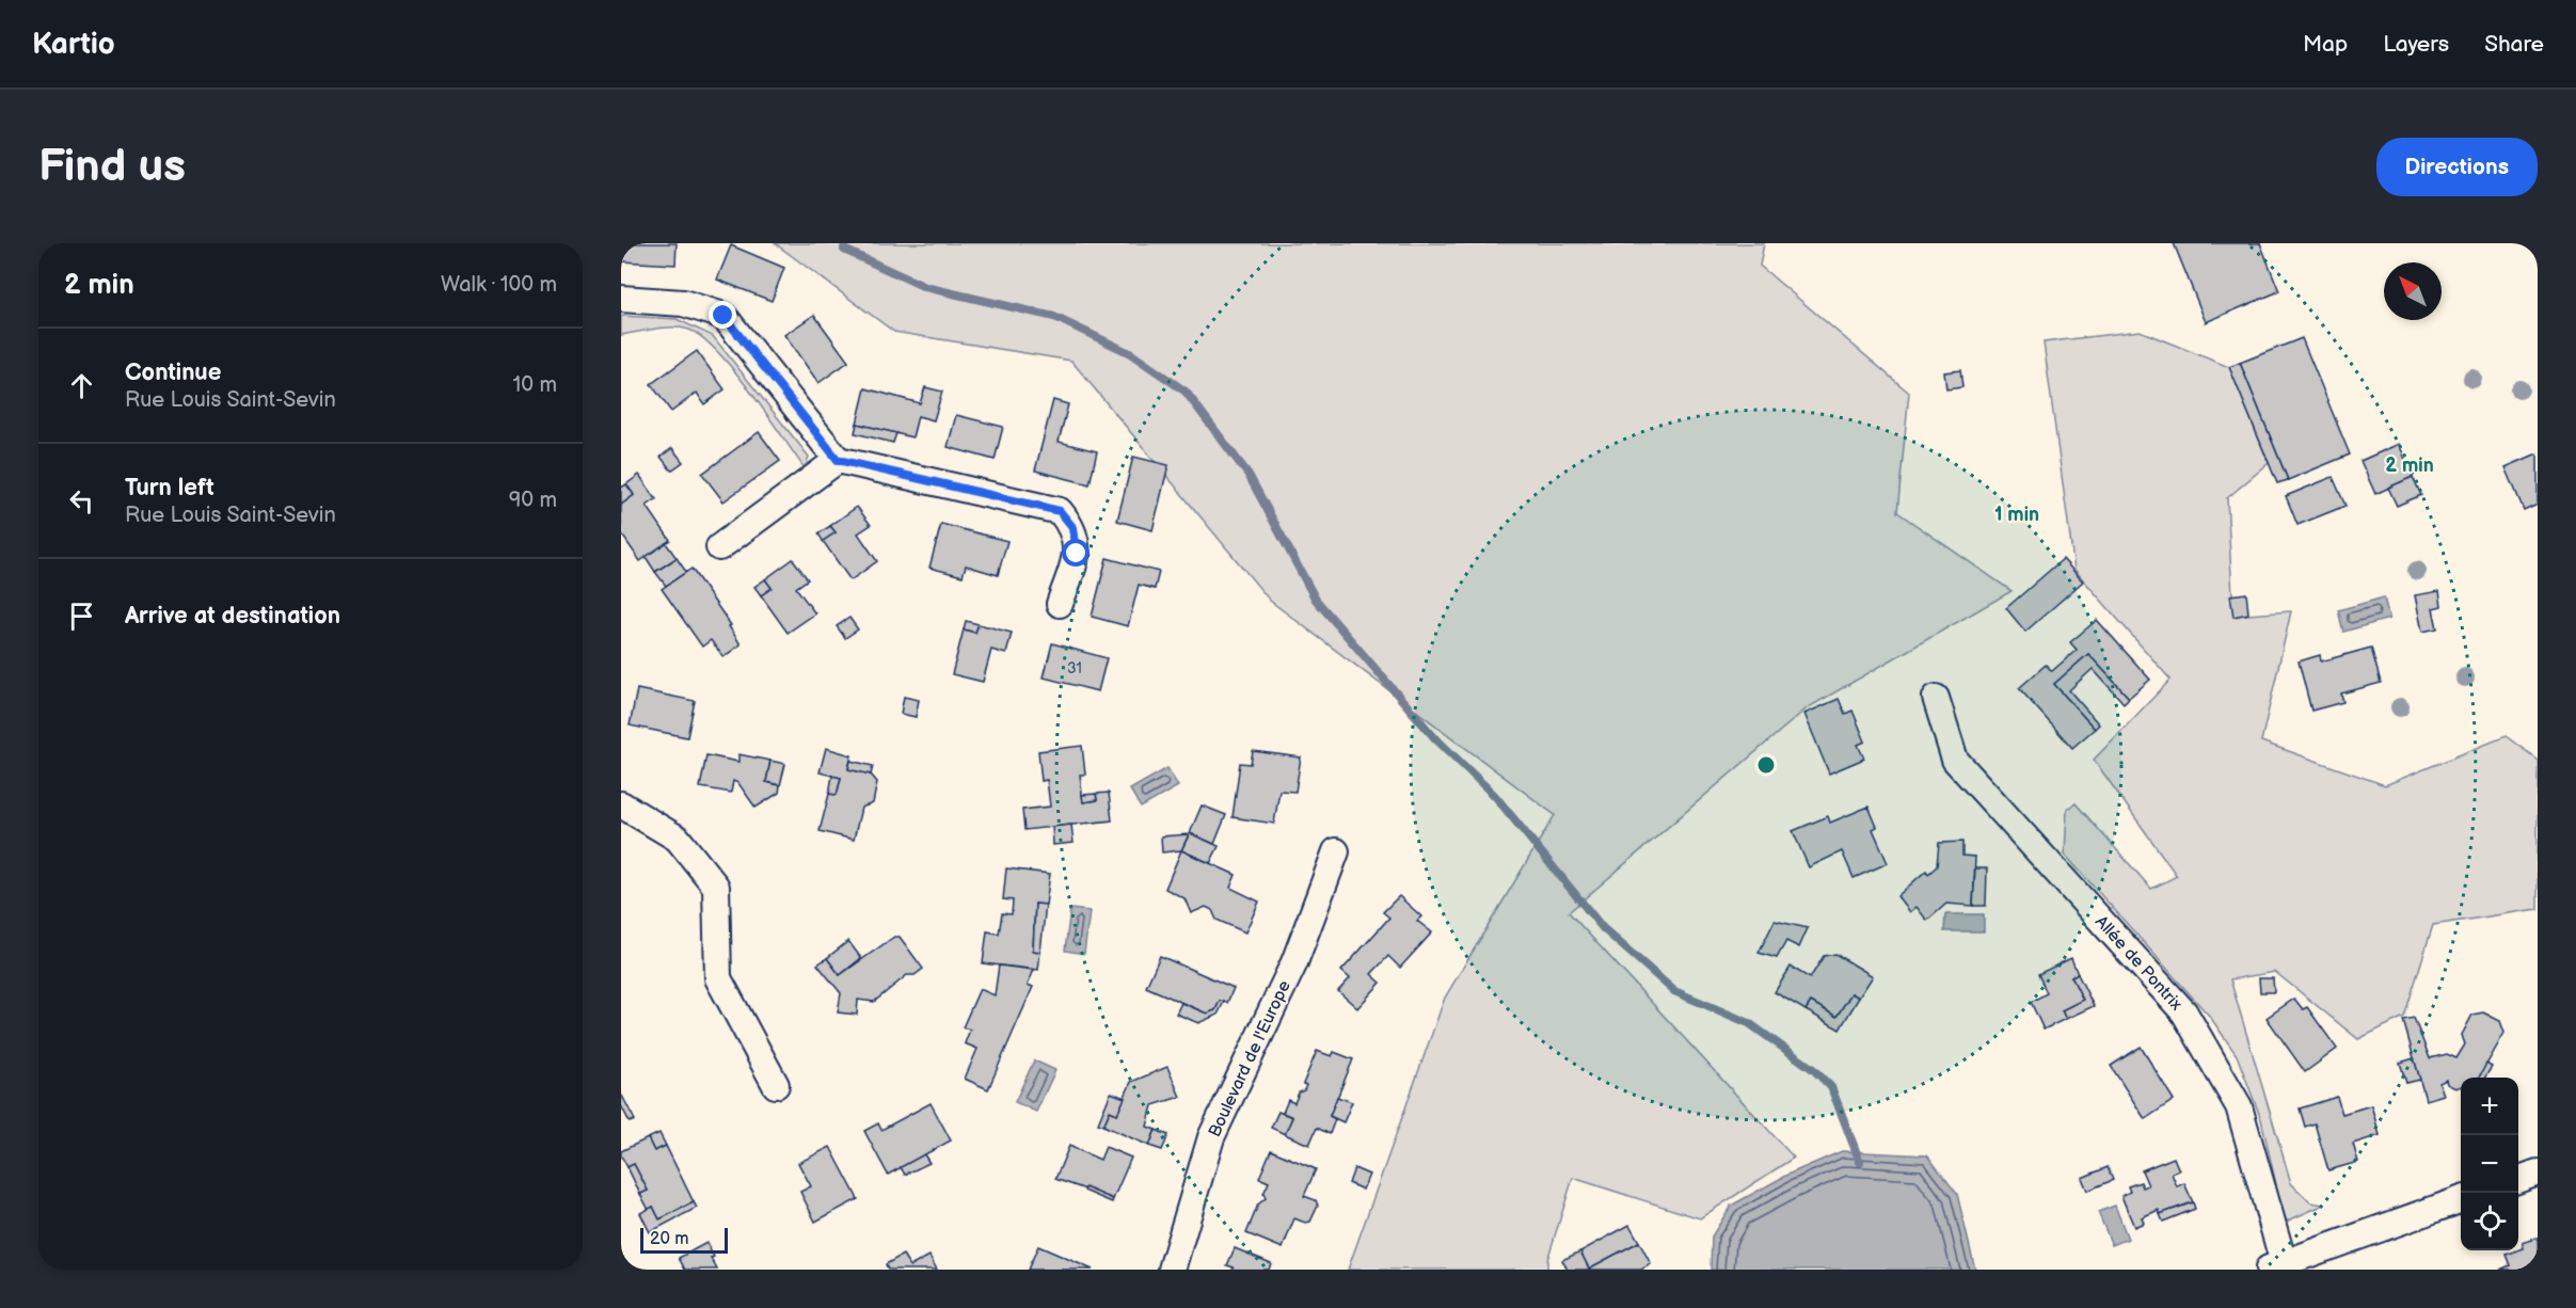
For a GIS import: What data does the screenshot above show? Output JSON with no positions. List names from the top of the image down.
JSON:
{
  "streets": {
    "street": ["Allée de Pontrix", "Boulevard de l'Europe"]
  },
  "house_numbers": ["31"],
  "scale_bar": "20 m",
  "north": "top left",
  "page": {
    "header": "Kartio",
    "nav": ["Map", "Layers", "Share"],
    "buttons": "Directions",
    "title": "Find us",
    "heading": ["2 min", "Walk · 100 m"],
    "list": [
      ["Continue", "Rue Louis Saint-Sevin", "10 m"],
      ["Turn left", "Rue Louis Saint-Sevin", "90 m"],
      "Arrive at destination"
    ],
    "map_buttons": ["+", "−"],
    "scale": "20 m"
  },
  "rings": ["2 min", "1 min"]
}
